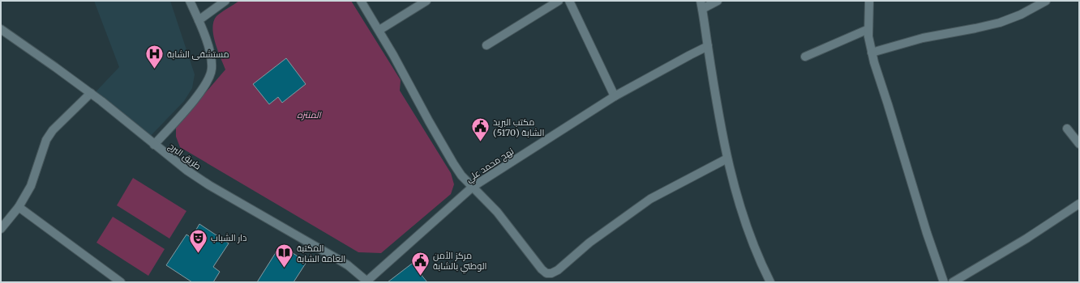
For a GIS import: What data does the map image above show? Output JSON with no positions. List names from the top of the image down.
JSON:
{
  "streets": {
    "street": ["طريق البرج", "نهج محمد علي"]
  },
  "crossings": [
    ["طريق البرج", "نهج محمد علي"]
  ],
  "parks": ["المنتزه"],
  "places": {
    "hospital": ["مستشفى الشابة"],
    "public building": ["مكتب البريد الشابة (5170)", "مركز الأمن الوطني بالشابة"],
    "theatre": ["دار الشباب"],
    "library": ["المكتبة العامة الشابة"]
  }
}
